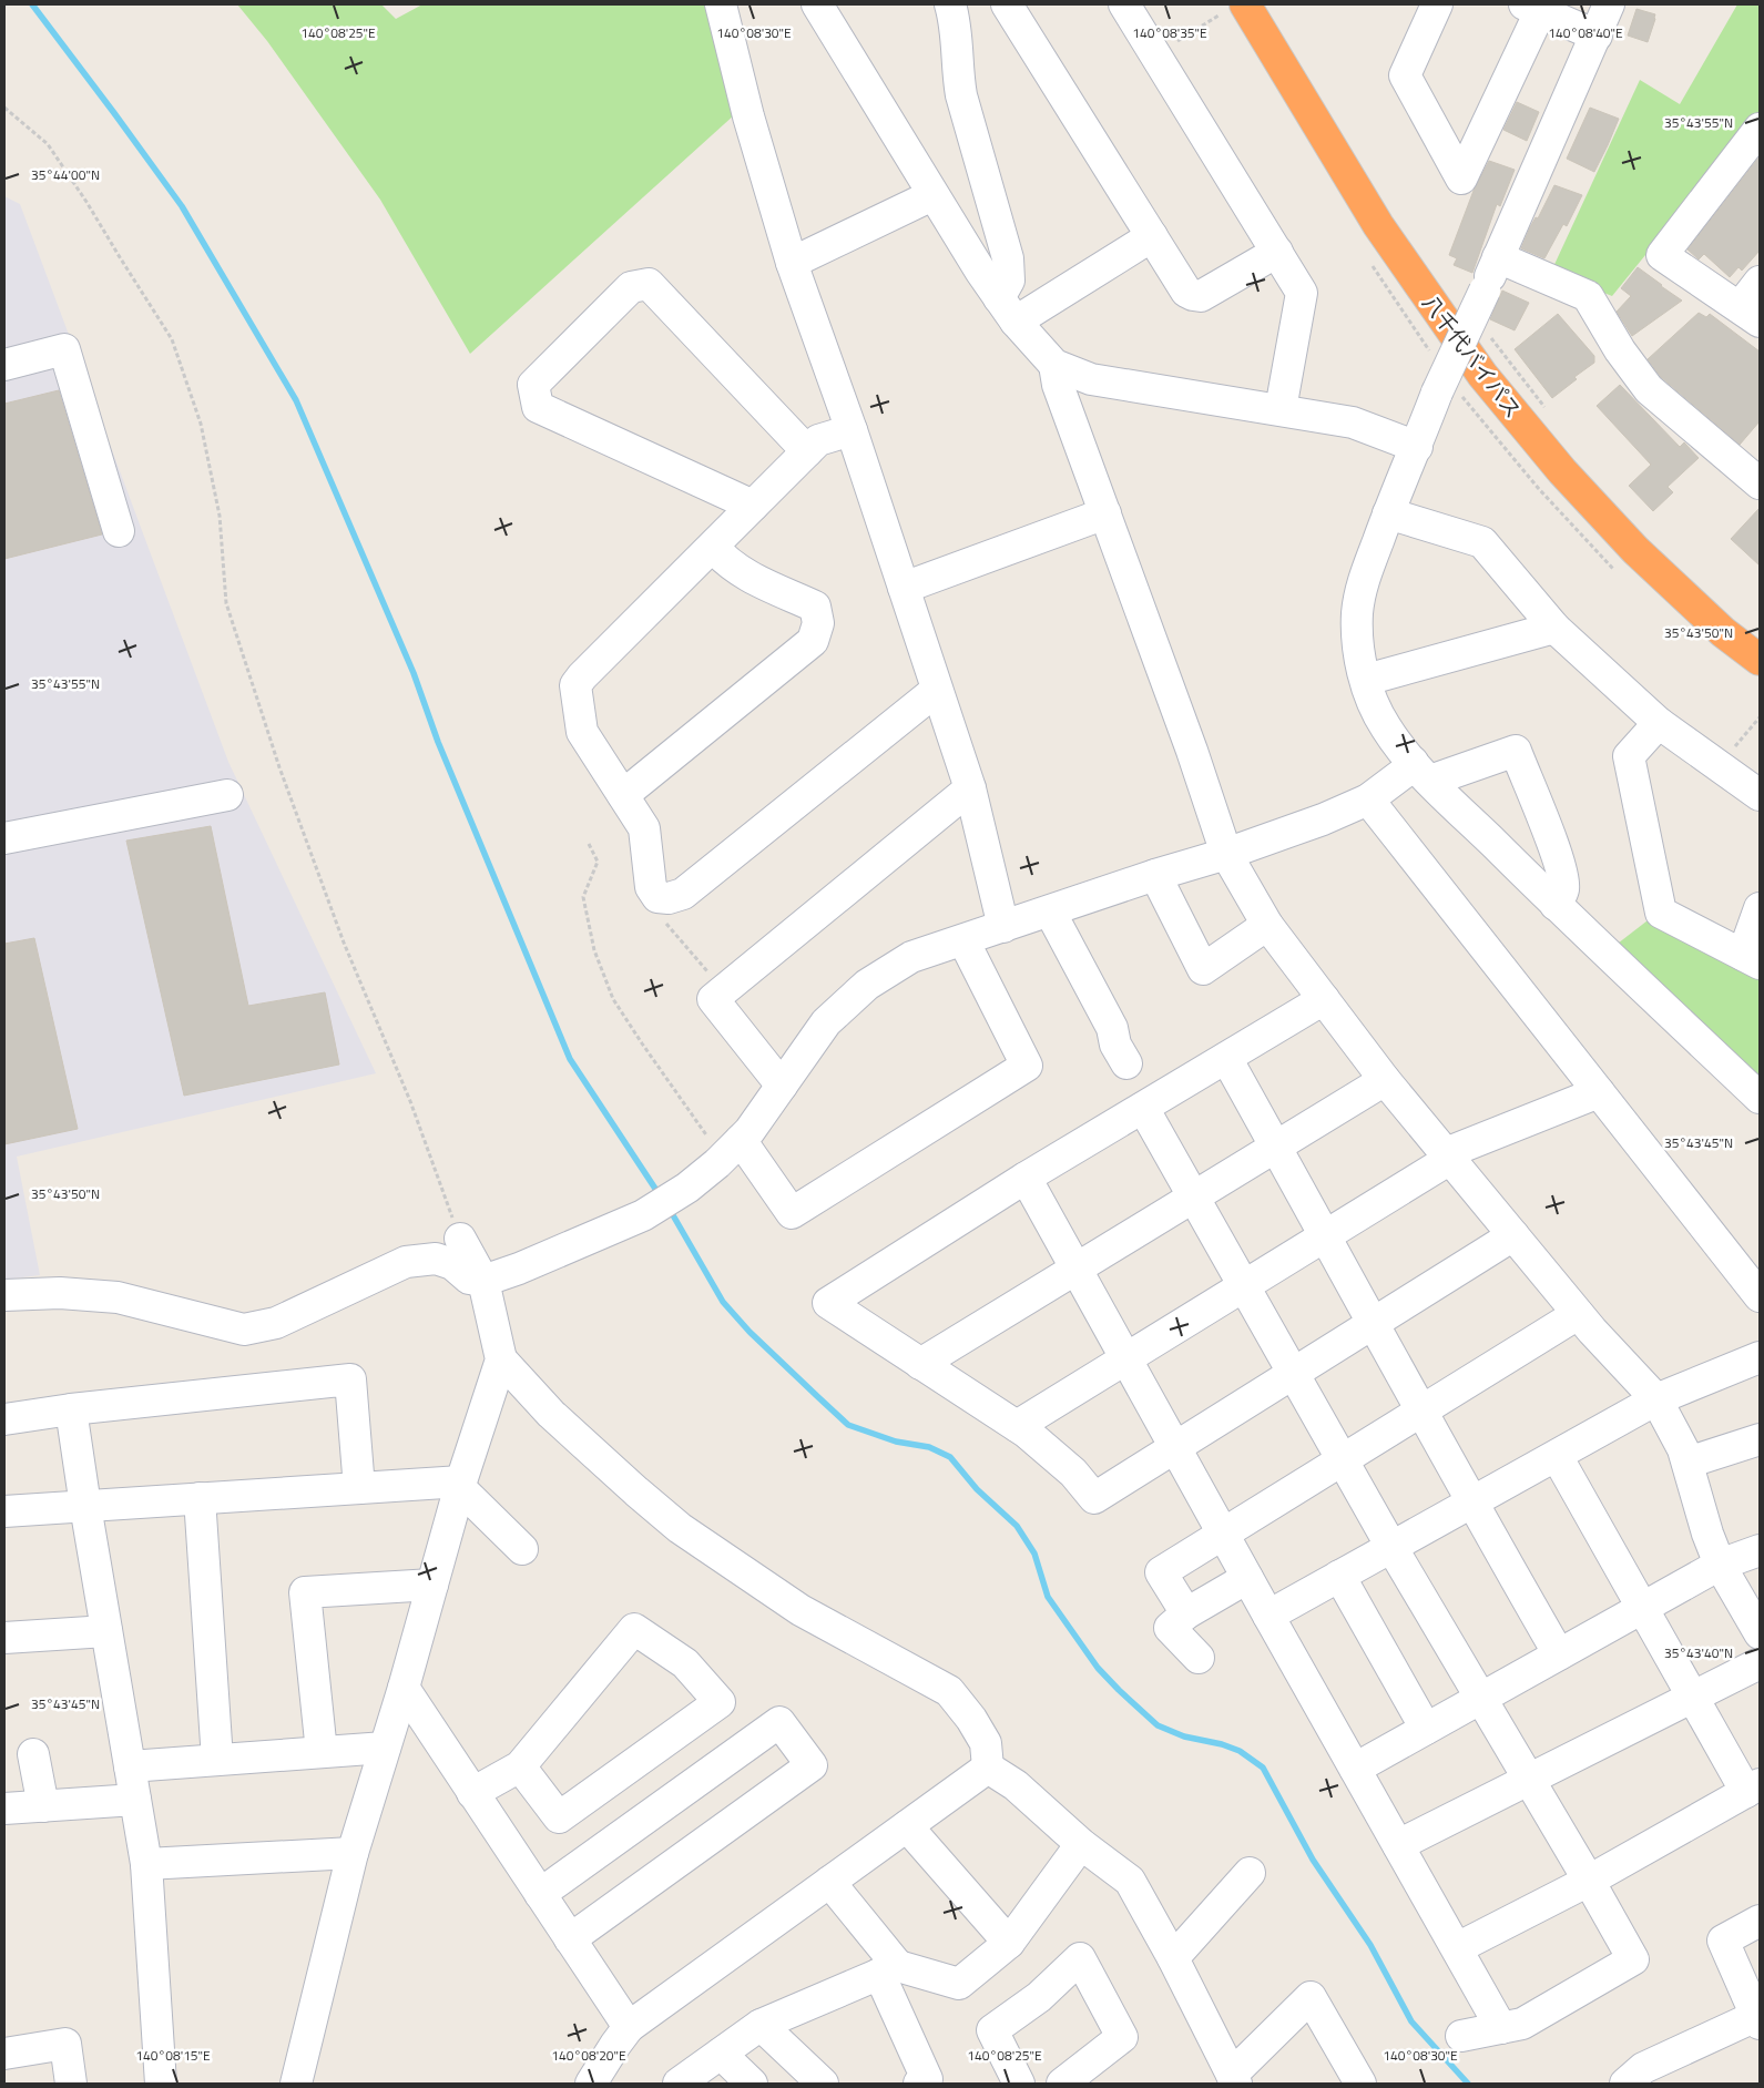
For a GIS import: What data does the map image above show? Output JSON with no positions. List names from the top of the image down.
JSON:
{
  "streets": {
    "highway": ["八千代バイパス"]
  },
  "coordinates": [
    "140°08'25\"E",
    "140°08'30\"E",
    "140°08'35\"E",
    "140°08'40\"E",
    "35°43'55\"N",
    "35°44'00\"N",
    "35°43'50\"N",
    "35°43'45\"N",
    "35°43'40\"N",
    "140°08'15\"E",
    "140°08'20\"E"
  ]
}
